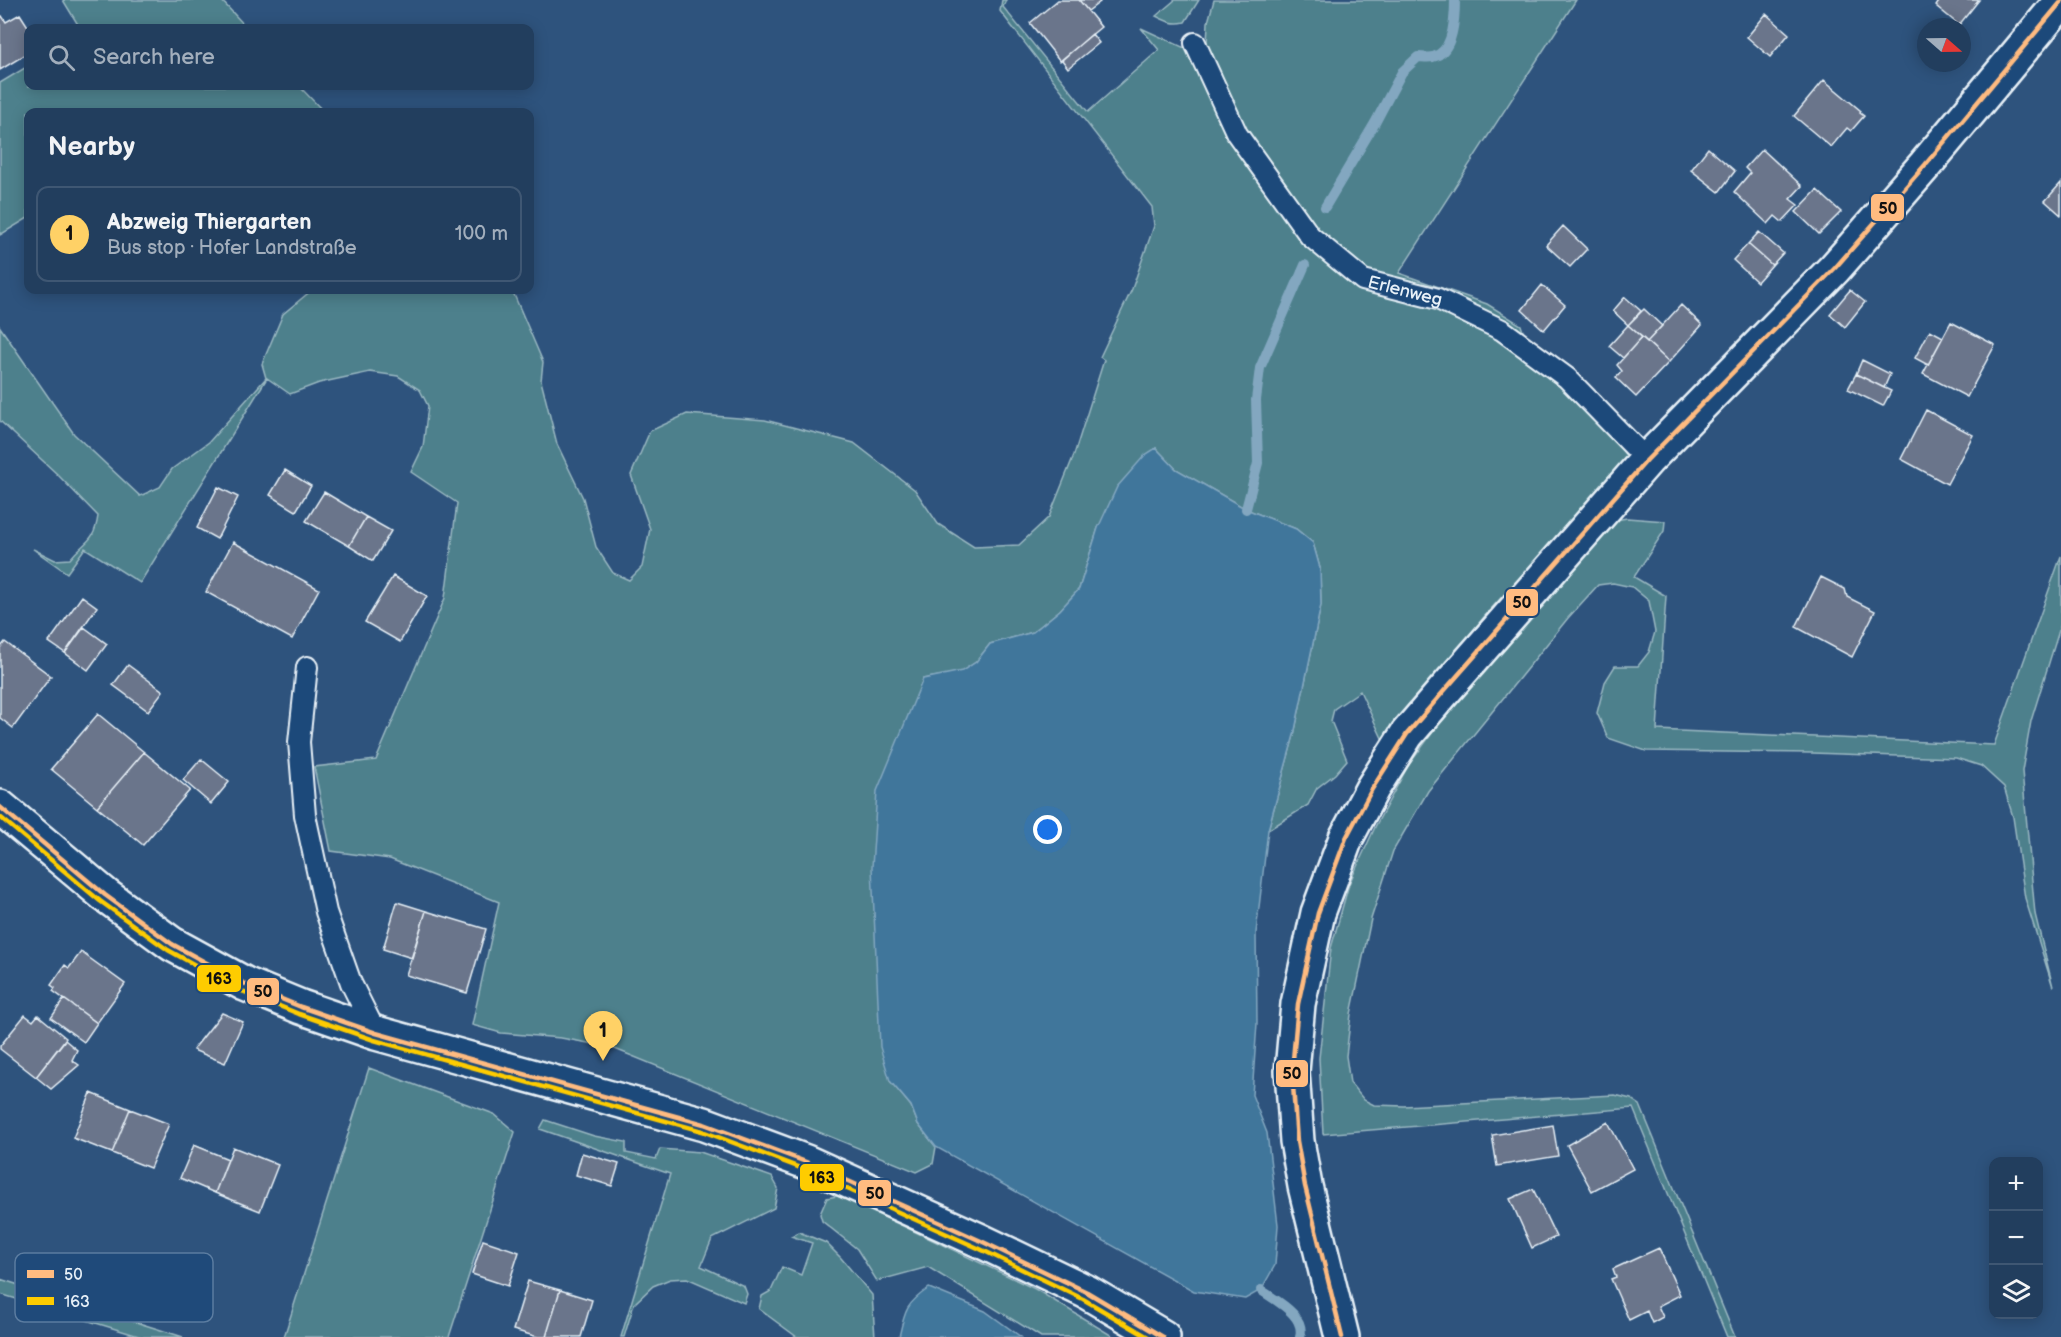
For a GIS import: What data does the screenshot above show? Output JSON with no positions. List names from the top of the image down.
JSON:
{
  "streets": {
    "lane": ["Erlenweg"]
  },
  "lines": ["transit line 50", "transit line 163"],
  "legend": ["50", "163"],
  "north": "right",
  "page": {
    "search": "Search here",
    "heading": "Nearby",
    "list": [
      {
        "mark": "1",
        "name": "Abzweig Thiergarten",
        "note": "Bus stop · Hofer Landstraße",
        "value": "100 m"
      }
    ],
    "pins": "1",
    "map_buttons": ["+", "−"]
  }
}
